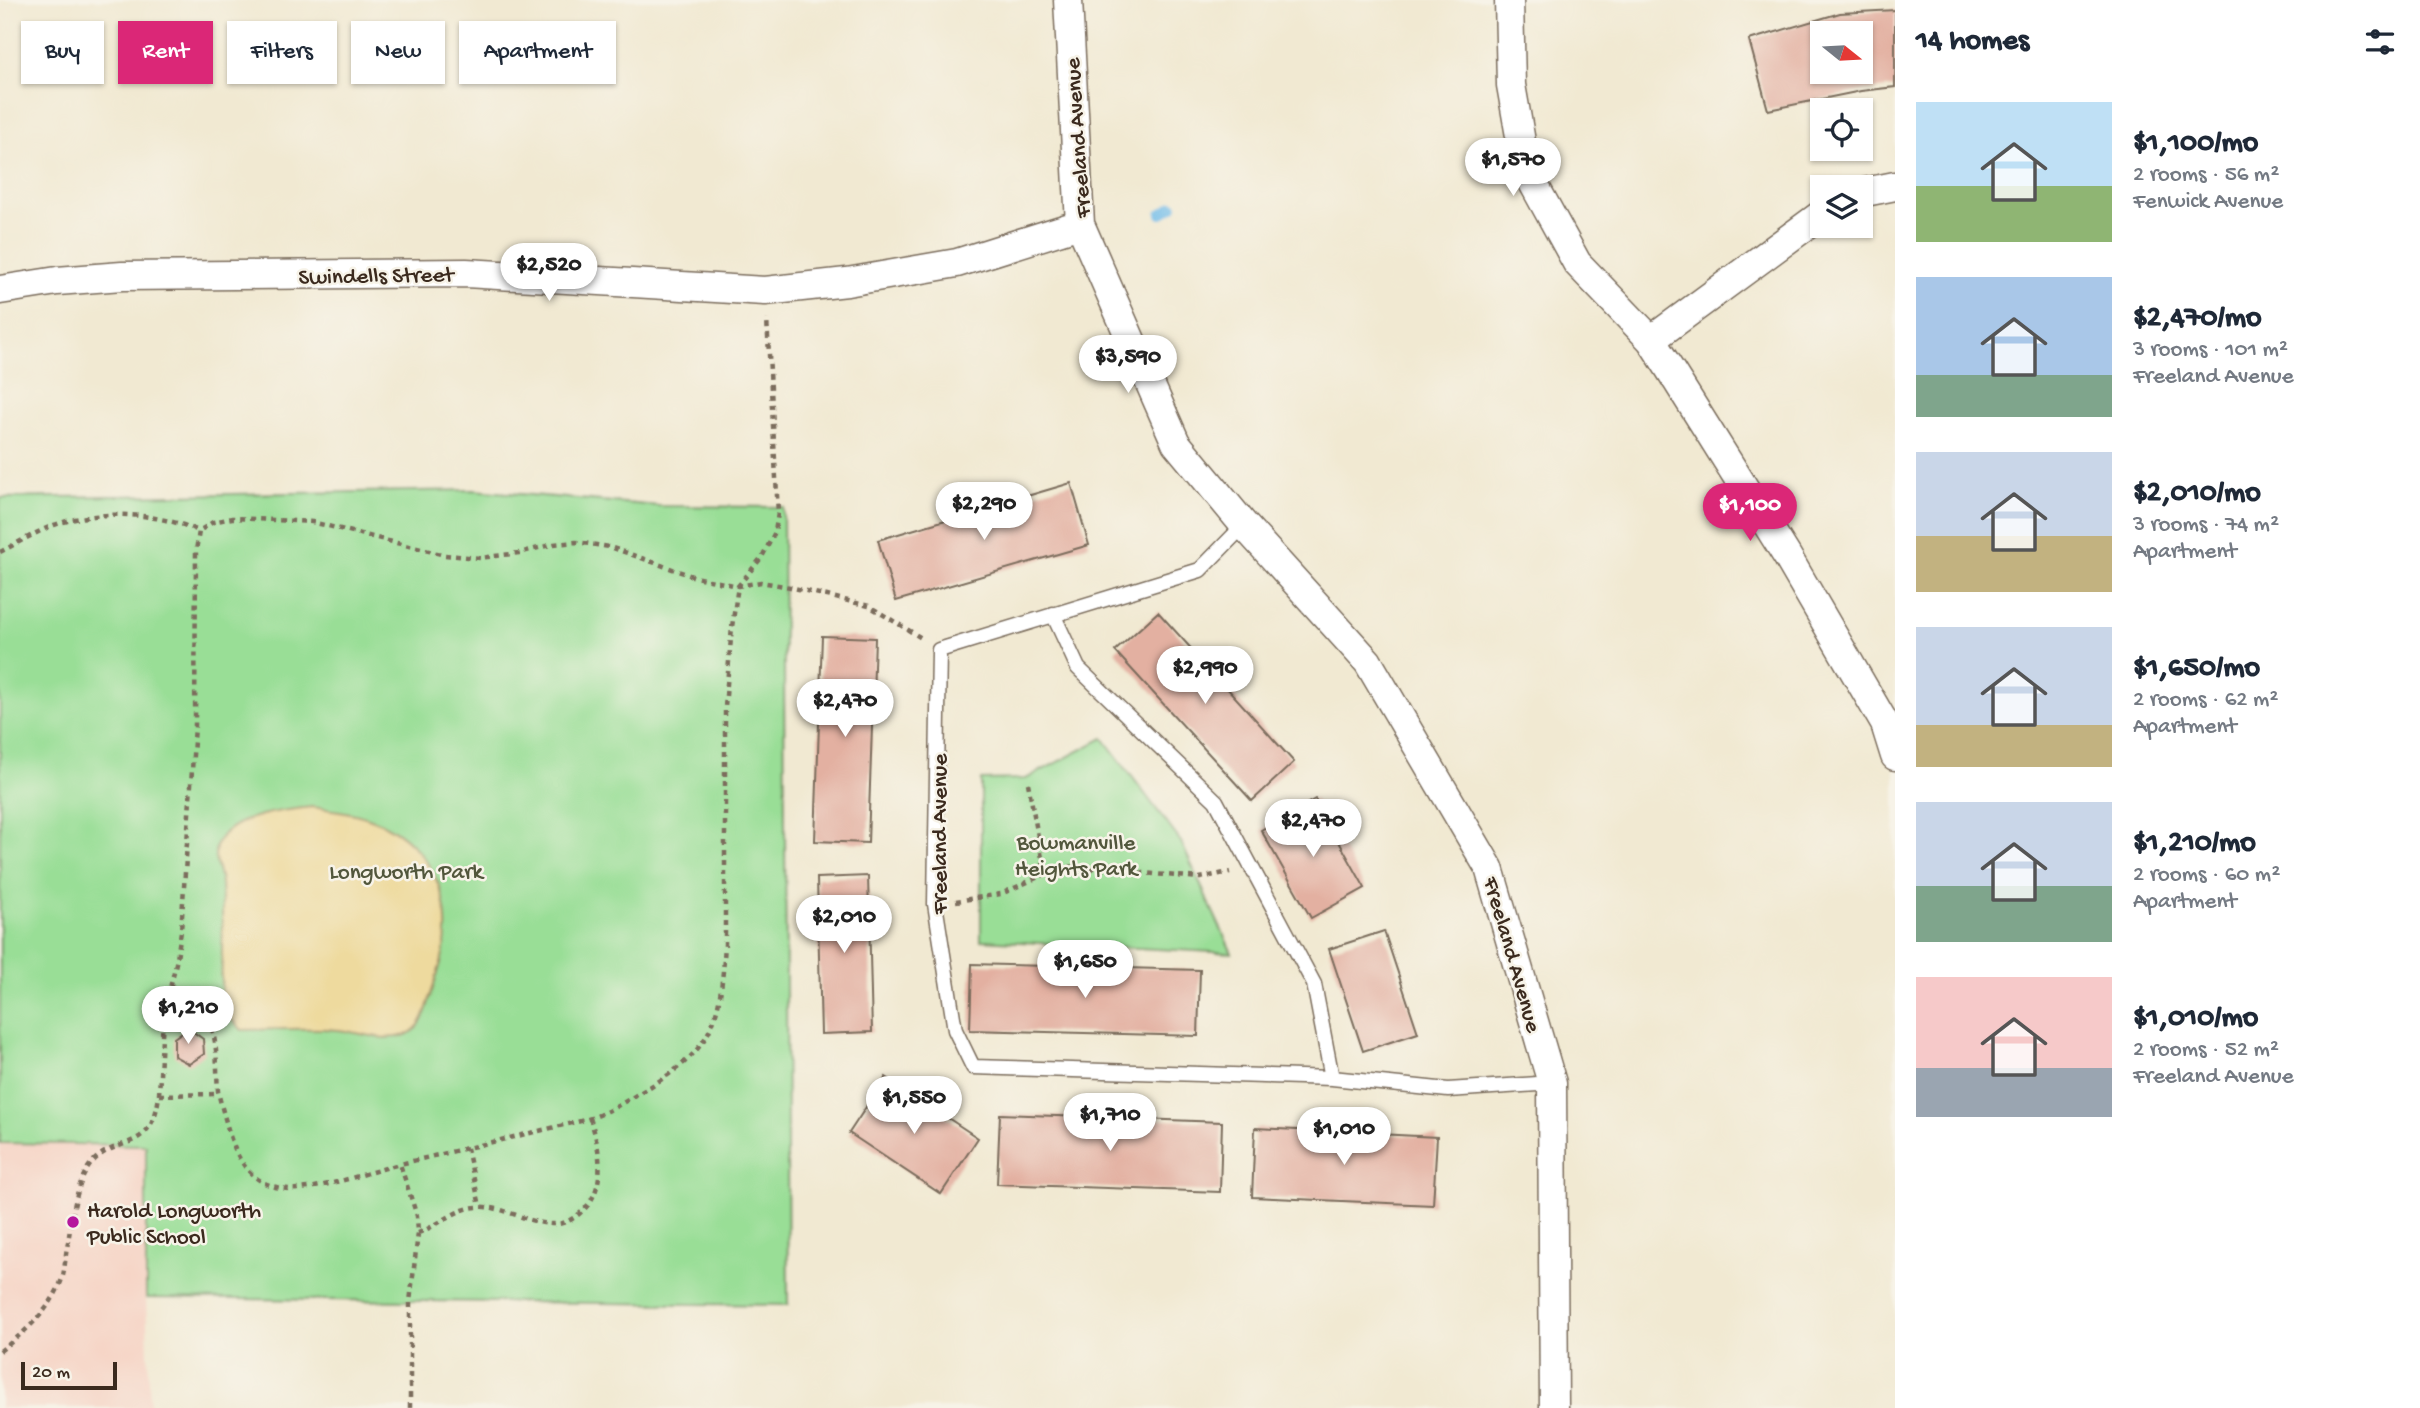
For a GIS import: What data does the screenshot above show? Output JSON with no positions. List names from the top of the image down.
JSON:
{
  "streets": {
    "street": ["Freeland Avenue", "Swindells Street"]
  },
  "crossings": [
    ["Freeland Avenue", "Swindells Street"]
  ],
  "parks": ["Bowmanville Heights Park", "Longworth Park"],
  "places": ["Harold Longworth Public School"],
  "scale_bar": "20 m",
  "north": "right",
  "page": {
    "heading": "14 homes",
    "chip": [
      "Buy",
      "Rent",
      "Filters",
      "New",
      "Apartment"
    ],
    "list": [
      {
        "name": "$1,100/mo",
        "note": "2 rooms · 56 m² · Fenwick Avenue"
      },
      {
        "name": "$2,470/mo",
        "note": "3 rooms · 101 m² · Freeland Avenue"
      },
      {
        "name": "$2,010/mo",
        "note": "3 rooms · 74 m² · Apartment"
      },
      {
        "name": "$1,650/mo",
        "note": "2 rooms · 62 m² · Apartment"
      },
      {
        "name": "$1,210/mo",
        "note": "2 rooms · 60 m² · Apartment"
      },
      {
        "name": "$1,010/mo",
        "note": "2 rooms · 52 m² · Freeland Avenue"
      }
    ],
    "price": [
      "$1,570",
      "$2,520",
      "$3,590",
      "$2,290",
      "$1,100",
      "$2,990",
      "$2,470",
      "$2,470",
      "$2,010",
      "$1,650",
      "$1,210",
      "$1,550",
      "$1,710",
      "$1,010"
    ],
    "scale": "20 m"
  }
}
